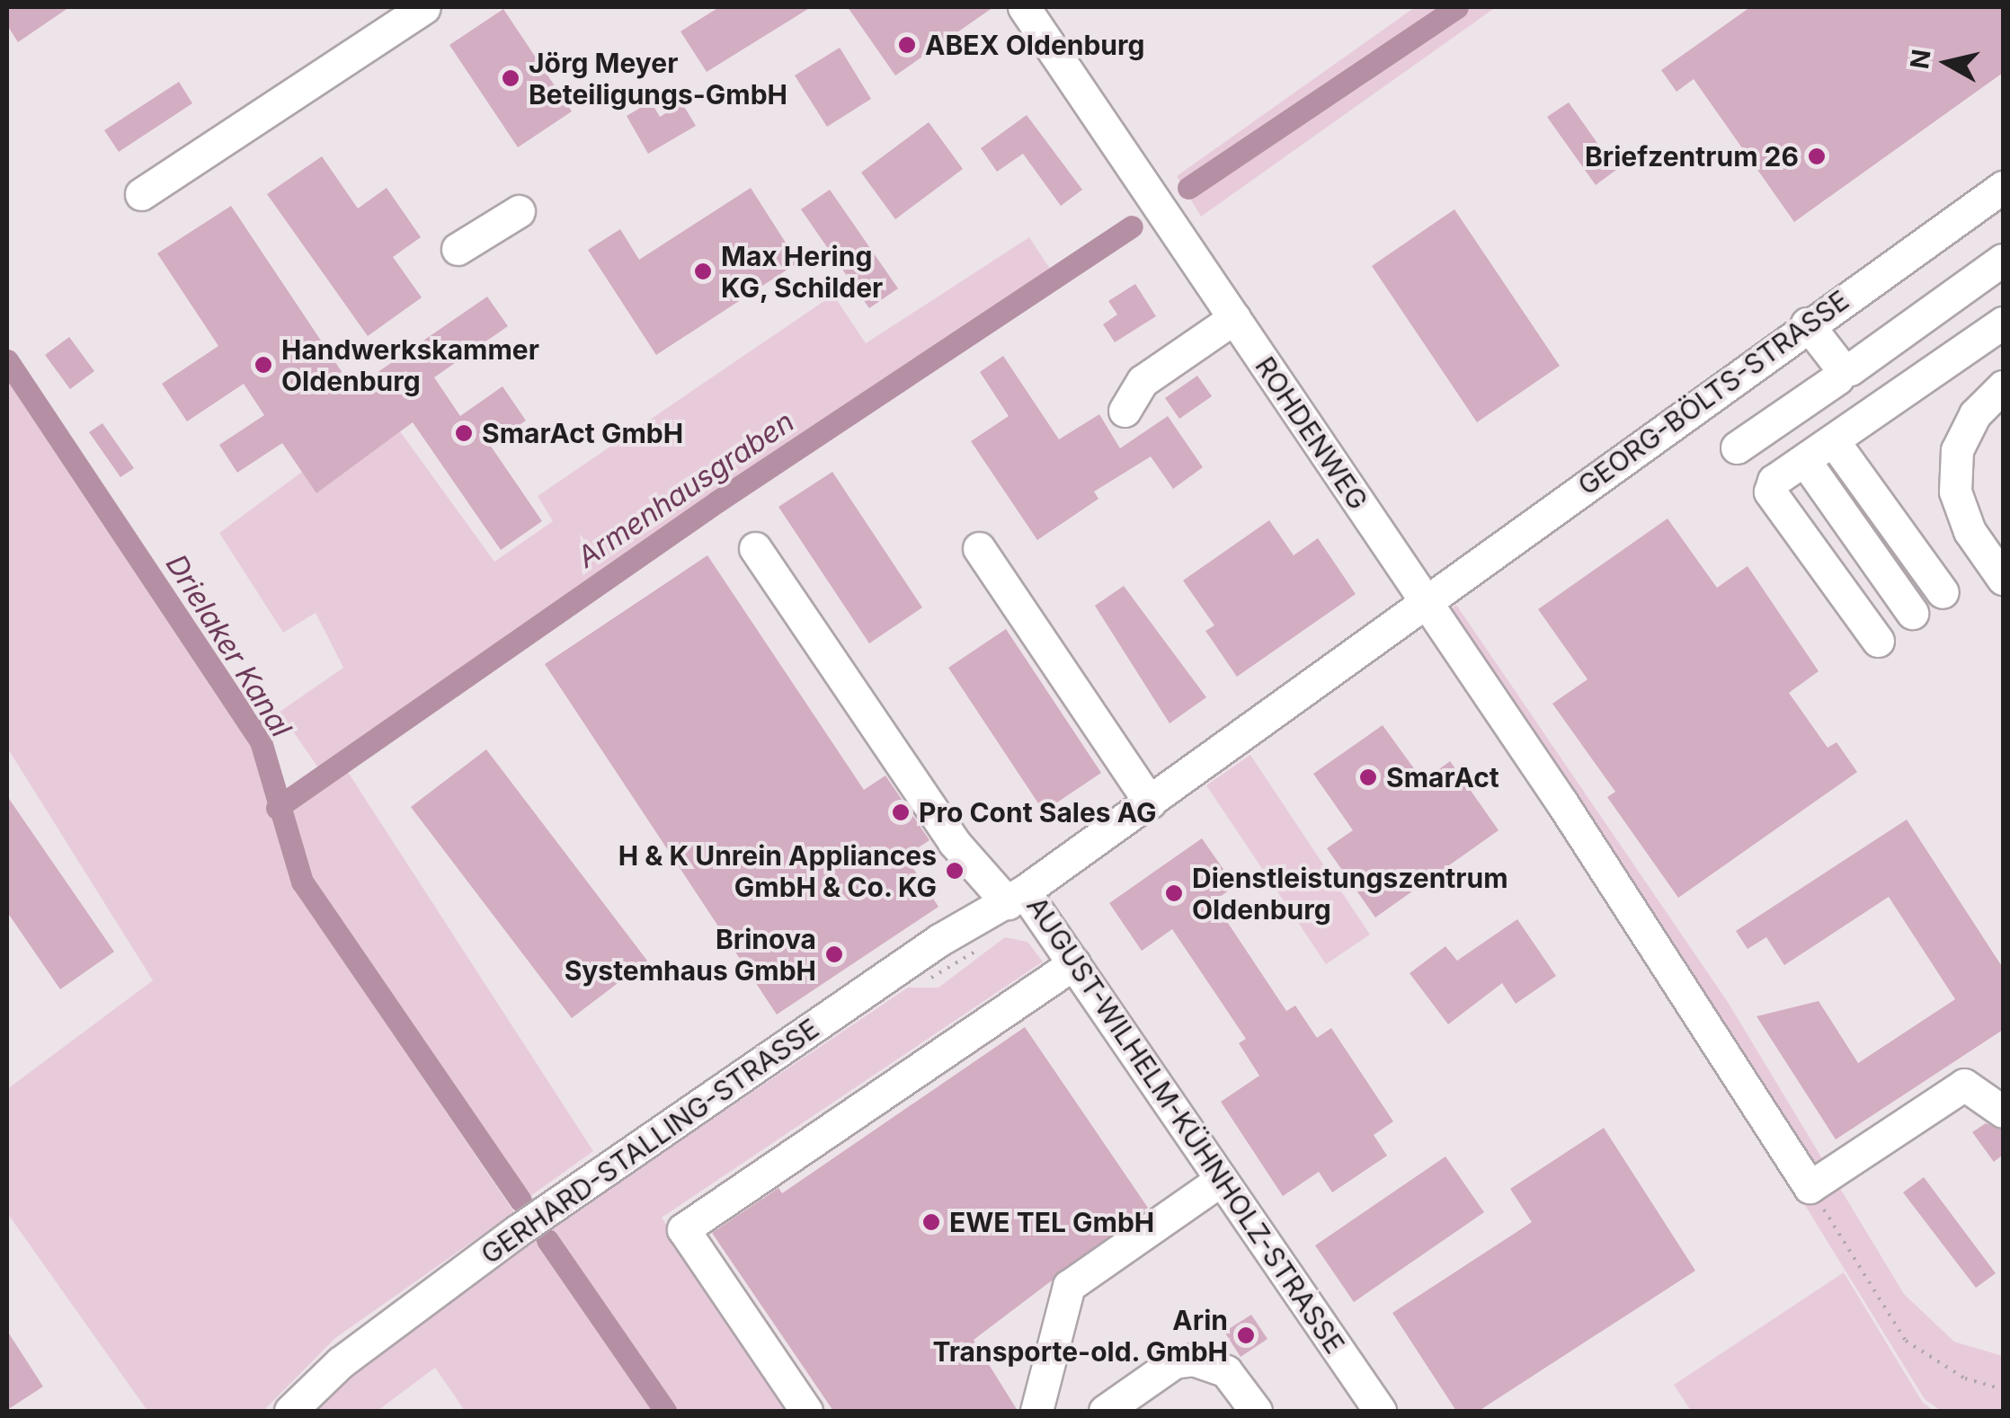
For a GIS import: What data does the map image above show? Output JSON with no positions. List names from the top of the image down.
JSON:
{
  "streets": {
    "street": [
      "GEORG-BÖLTS-STRASSE",
      "ROHDENWEG",
      "AUGUST-WILHELM-KÜHNHOLZ-STRASSE",
      "GERHARD-STALLING-STRASSE"
    ]
  },
  "crossings": [
    ["GEORG-BÖLTS-STRASSE", "ROHDENWEG"],
    ["GEORG-BÖLTS-STRASSE", "AUGUST-WILHELM-KÜHNHOLZ-STRASSE"],
    ["ROHDENWEG", "AUGUST-WILHELM-KÜHNHOLZ-STRASSE"],
    ["AUGUST-WILHELM-KÜHNHOLZ-STRASSE", "GERHARD-STALLING-STRASSE"]
  ],
  "water": ["Armenhausgraben", "Drielaker Kanal"],
  "places": [
    "ABEX Oldenburg",
    "Jörg Meyer Beteiligungs-GmbH",
    "Briefzentrum 26",
    "Max Hering KG, Schilder",
    "Handwerkskammer Oldenburg",
    "SmarAct GmbH",
    "SmarAct",
    "Pro Cont Sales AG",
    "H & K Unrein Appliances GmbH & Co. KG",
    "Dienstleistungszentrum Oldenburg",
    "Brinova Systemhaus GmbH",
    "EWE TEL GmbH",
    "Arin Transporte-old. GmbH"
  ],
  "north": "left"
}
